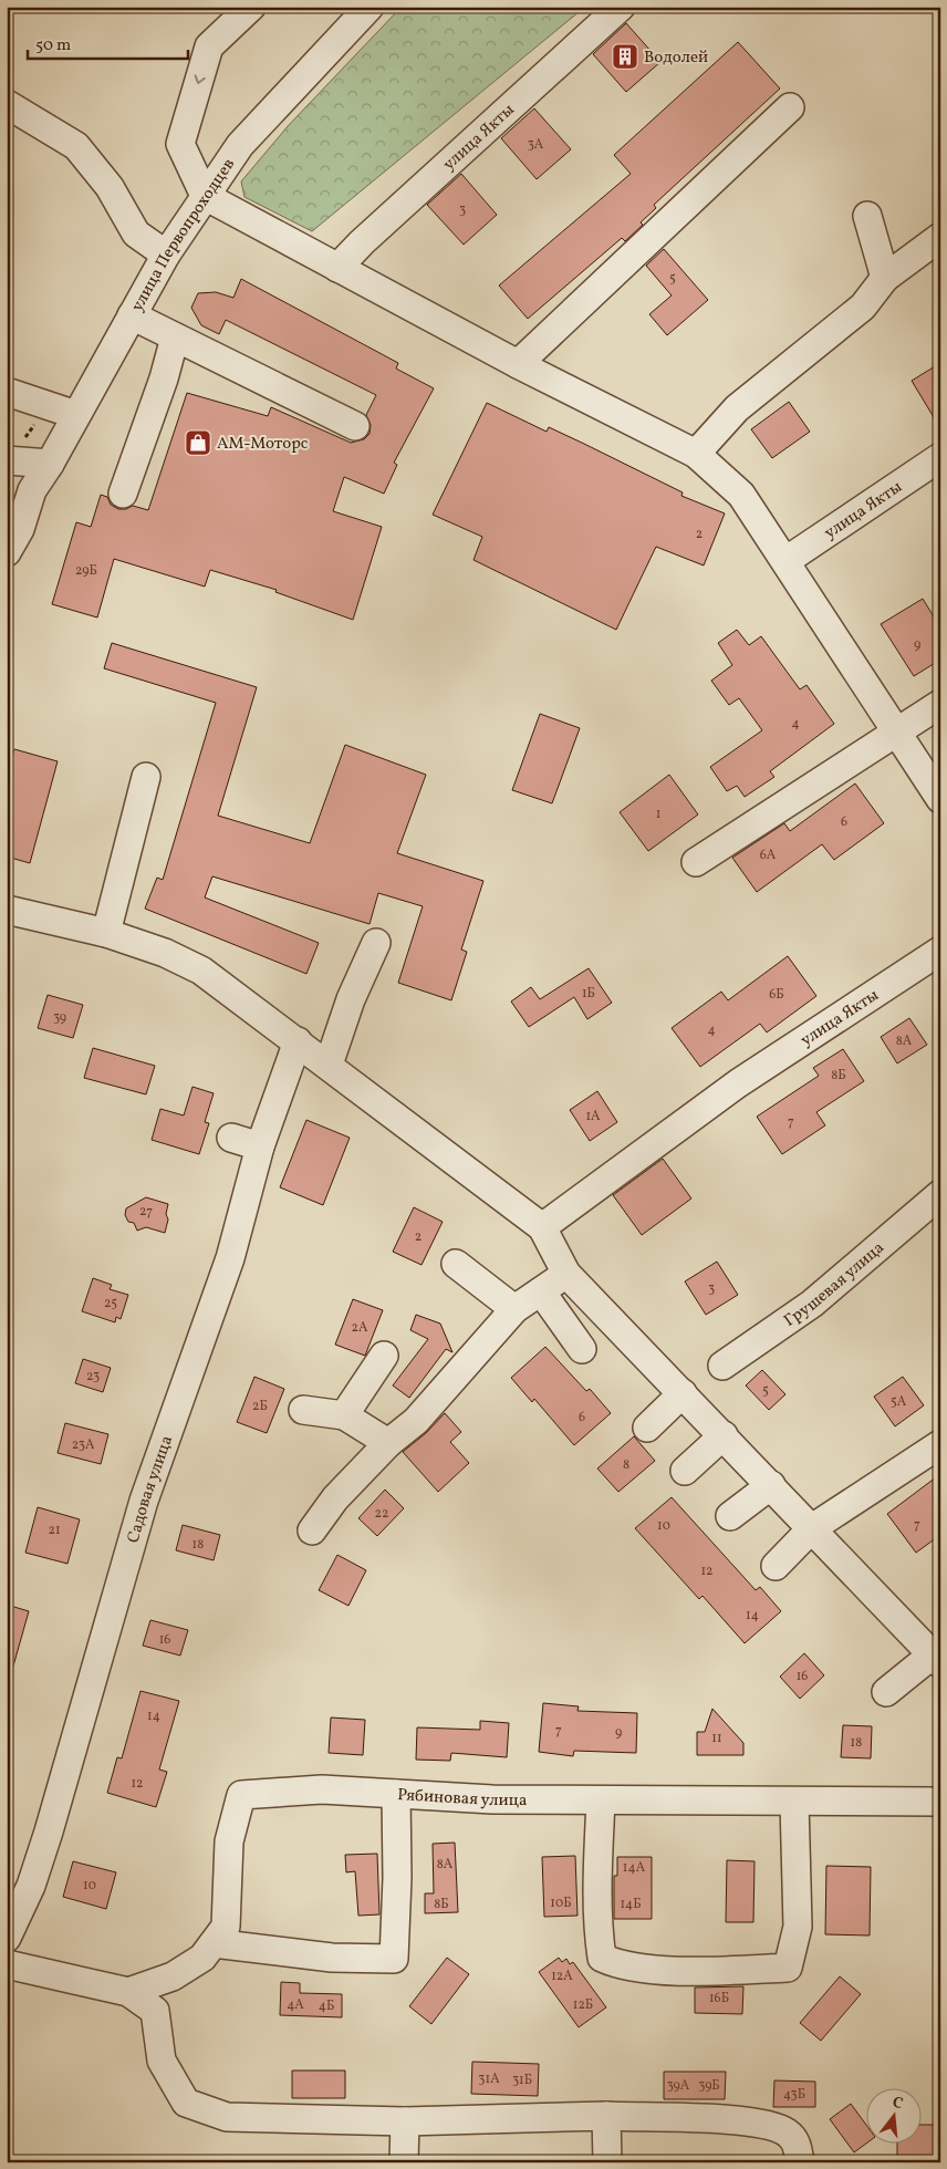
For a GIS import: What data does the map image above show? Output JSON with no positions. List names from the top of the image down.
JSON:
{
  "streets": {
    "street": [
      "улица Якты",
      "улица Первопроходцев",
      "Грушевая улица",
      "Садовая улица",
      "Рябиновая улица"
    ]
  },
  "places": {
    "building": ["Водолей"],
    "shop": ["АМ-Моторс"]
  },
  "house_numbers": [
    "3А",
    "3",
    "5",
    "2",
    "29Б",
    "9",
    "4",
    "1",
    "6",
    "6А",
    "1Б",
    "6Б",
    "39",
    "4",
    "8А",
    "8Б",
    "1А",
    "7",
    "27",
    "2",
    "3",
    "25",
    "2А",
    "23",
    "5",
    "5А",
    "2Б",
    "6",
    "23А",
    "8",
    "22",
    "7",
    "10",
    "21",
    "18",
    "12",
    "14",
    "16",
    "16",
    "14",
    "7",
    "9",
    "11",
    "18",
    "12",
    "8А",
    "14А",
    "10",
    "10Б",
    "8Б",
    "14Б",
    "12А",
    "16Б",
    "4А",
    "12Б",
    "4Б",
    "31A",
    "31Б",
    "39А",
    "39Б",
    "43Б"
  ],
  "scale_bar": "50 m",
  "north": "top"
}
